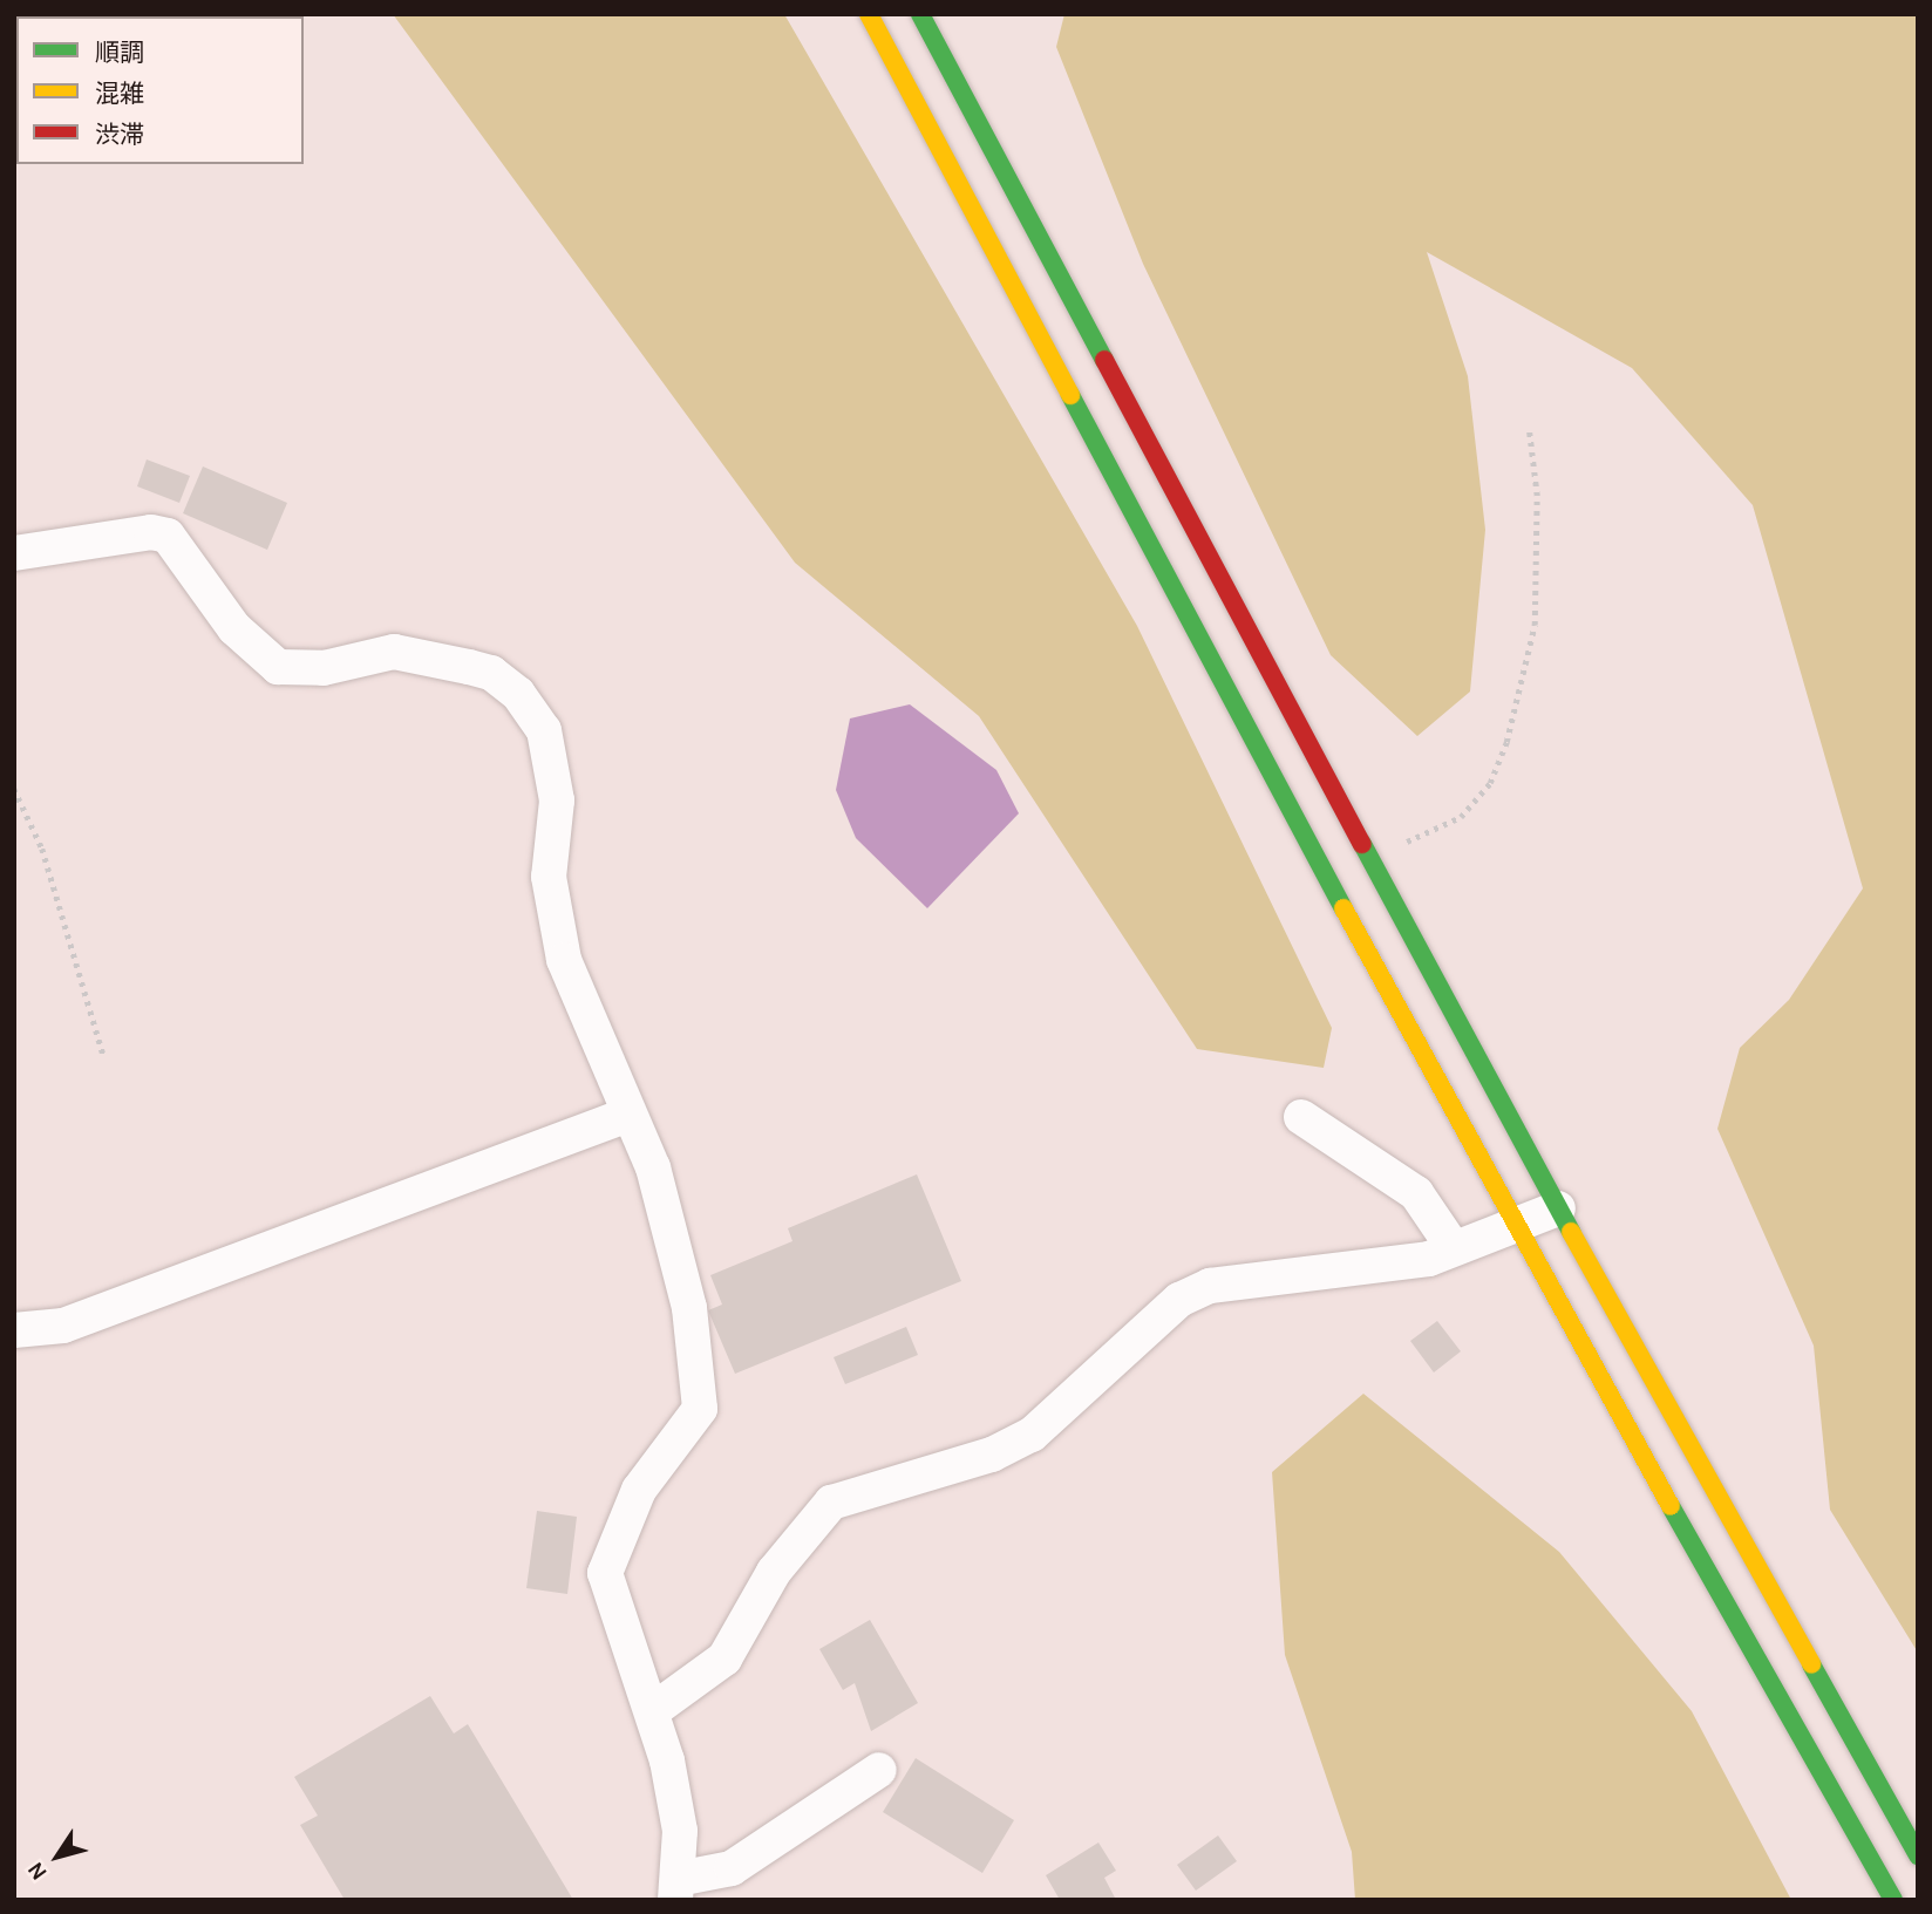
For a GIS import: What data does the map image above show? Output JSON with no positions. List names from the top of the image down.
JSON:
{
  "legend": ["順調", "混雑", "渋滞"],
  "north": "bottom left"
}
